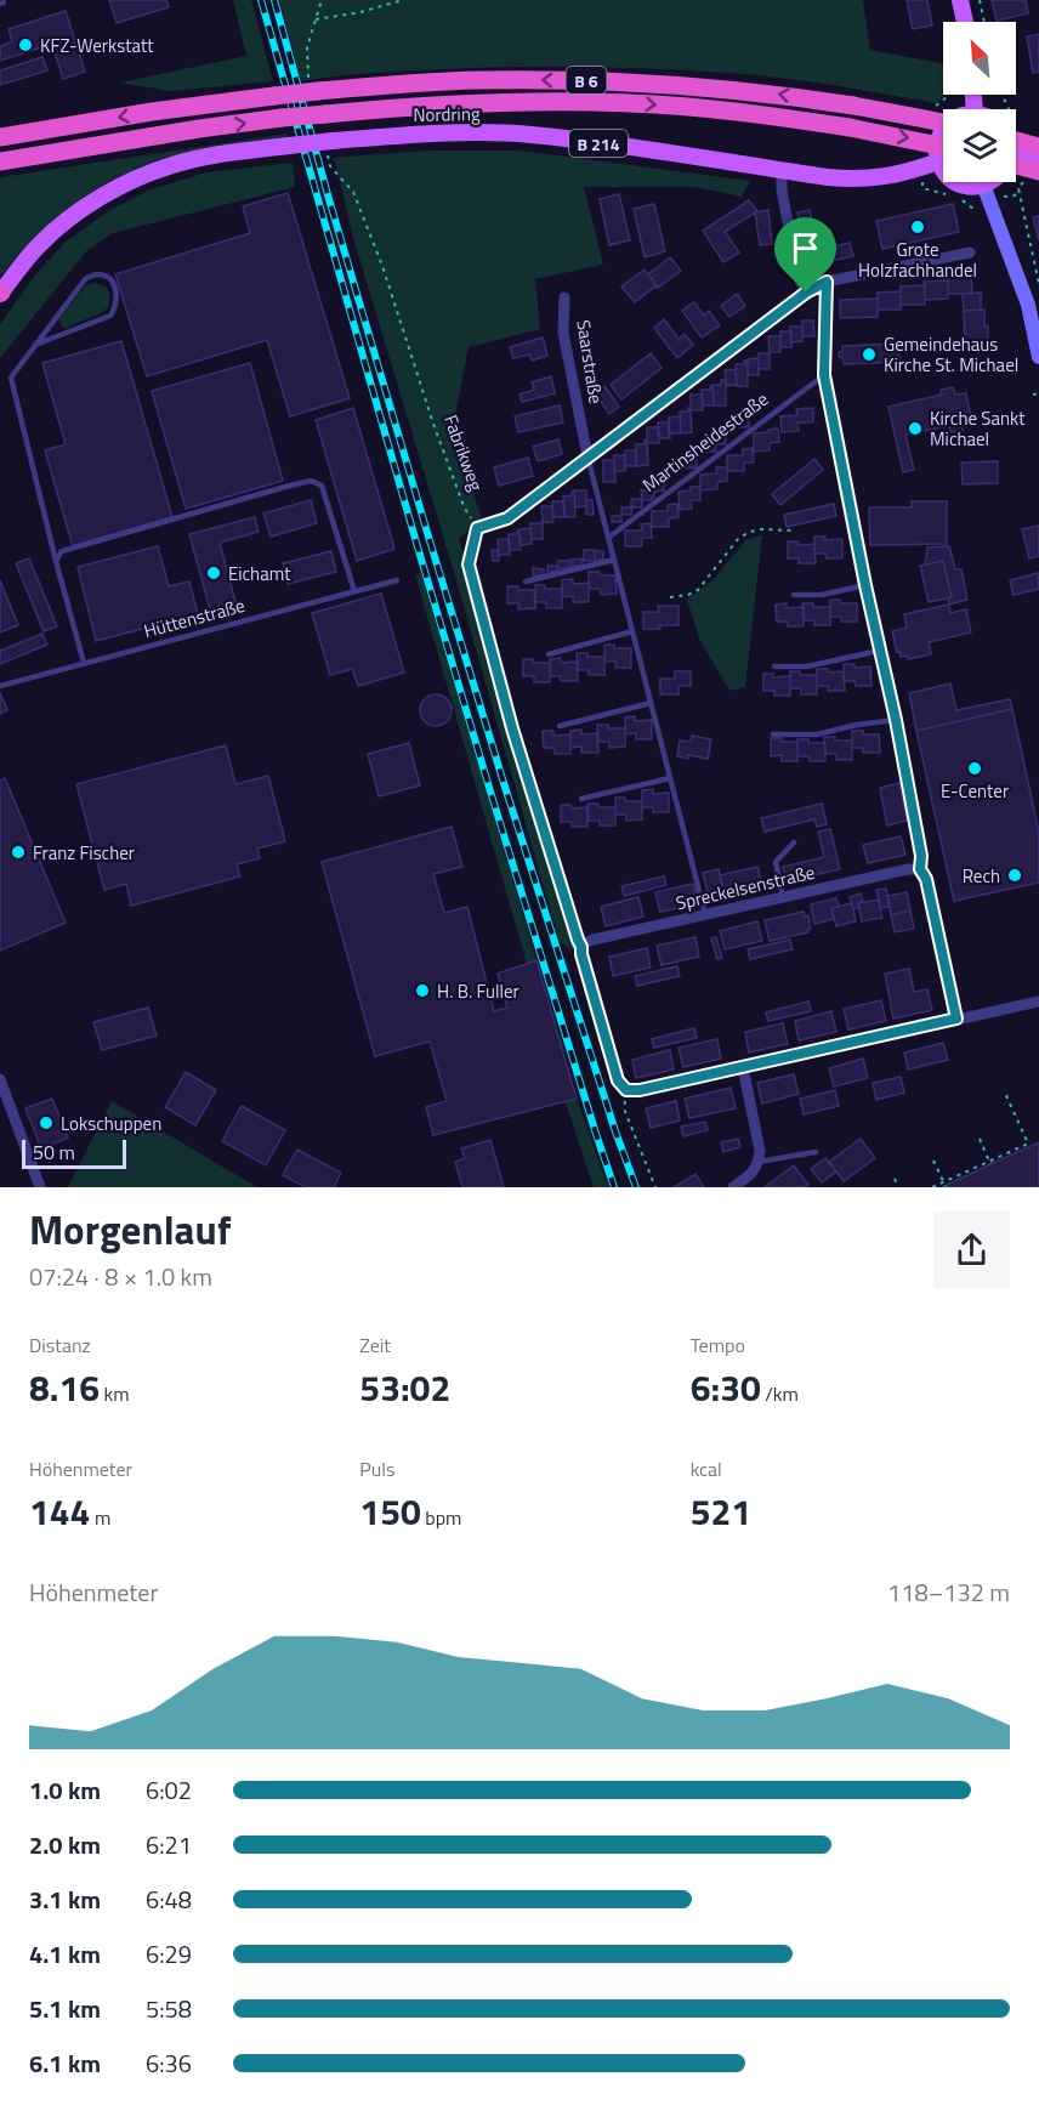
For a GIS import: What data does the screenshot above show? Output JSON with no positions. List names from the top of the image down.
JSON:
{
  "streets": {
    "highway": ["B 6"],
    "main road": ["Nordring", "B 214"],
    "street": ["Saarstraße", "Spreckelsenstraße"],
    "lane": ["Martinsheidestraße", "Hüttenstraße"],
    "path": ["Fabrikweg"]
  },
  "crossings": [
    ["Nordring", "Fabrikweg"],
    ["Saarstraße", "Martinsheidestraße"],
    ["Saarstraße", "Spreckelsenstraße"]
  ],
  "places": [
    "KFZ-Werkstatt",
    "Grote Holzfachhandel",
    "Gemeindehaus Kirche St. Michael",
    "Kirche Sankt Michael",
    "Eichamt",
    "E-Center",
    "Franz Fischer",
    "Rech",
    "H. B. Fuller",
    "Lokschuppen"
  ],
  "scale_bar": "50 m",
  "north": "top left",
  "page": {
    "scale": "50 m",
    "heading": ["Morgenlauf", "07:24 · 8 × 1.0 km"],
    "stats": [
      ["Distanz", "8.16 km"],
      ["Zeit", "53:02"],
      ["Tempo", "6:30 /km"],
      ["Höhenmeter", "144 m"],
      ["Puls", "150 bpm"],
      ["kcal", "521"]
    ],
    "chart": ["Höhenmeter", "118–132 m"],
    "list": [
      {
        "name": "1.0 km",
        "note": "6:02"
      },
      {
        "name": "2.0 km",
        "note": "6:21"
      },
      {
        "name": "3.1 km",
        "note": "6:48"
      },
      {
        "name": "4.1 km",
        "note": "6:29"
      },
      {
        "name": "5.1 km",
        "note": "5:58"
      },
      {
        "name": "6.1 km",
        "note": "6:36"
      }
    ]
  }
}
